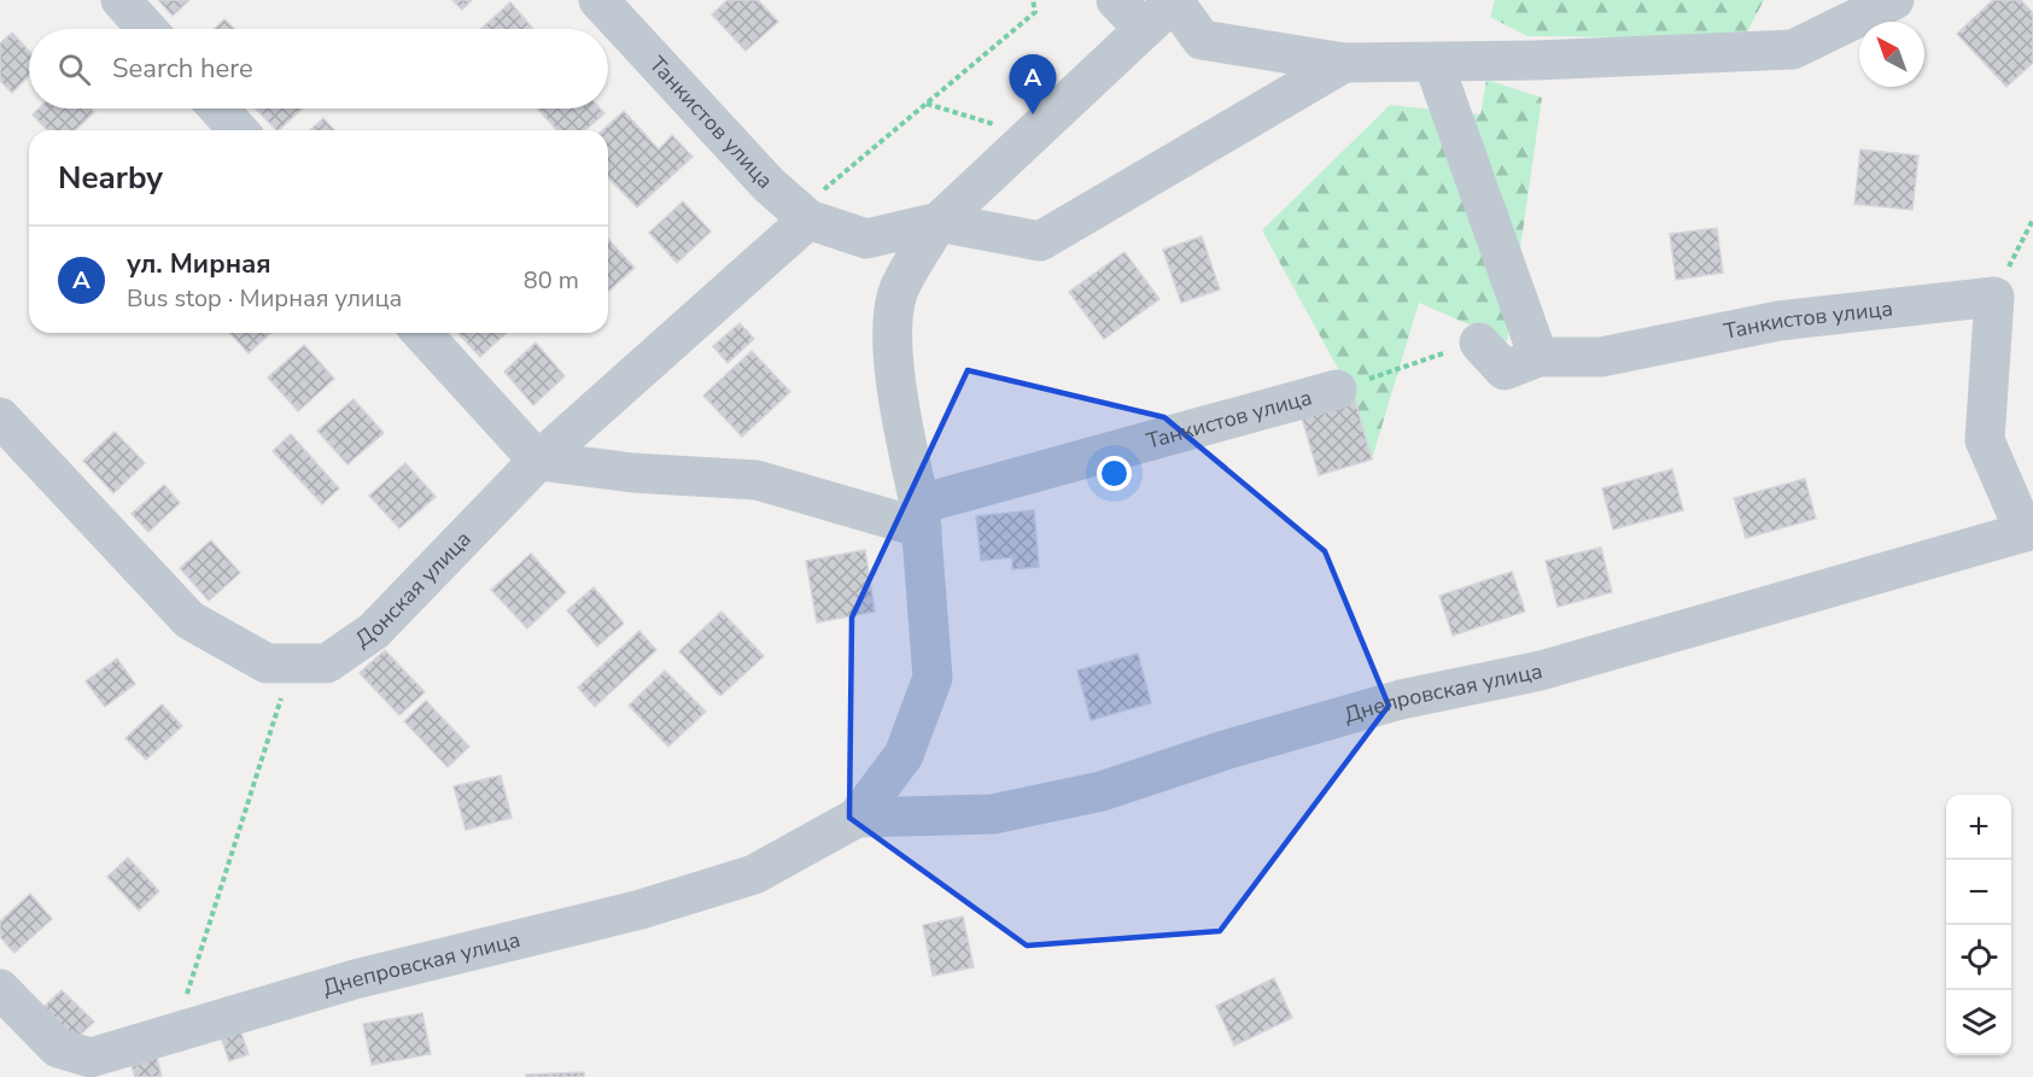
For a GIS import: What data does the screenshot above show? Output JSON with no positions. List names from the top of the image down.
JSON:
{
  "streets": {
    "street": ["Танкистов улица", "Донская улица", "Днепровская улица"]
  },
  "crossings": [
    ["Танкистов улица", "Донская улица"],
    ["Танкистов улица", "Днепровская улица"]
  ],
  "north": "top left",
  "page": {
    "search": "Search here",
    "pins": "A",
    "heading": "Nearby",
    "list": [
      {
        "mark": "A",
        "name": "ул. Мирная",
        "note": "Bus stop · Мирная улица",
        "value": "80 m"
      }
    ],
    "map_buttons": ["+", "−"]
  }
}
